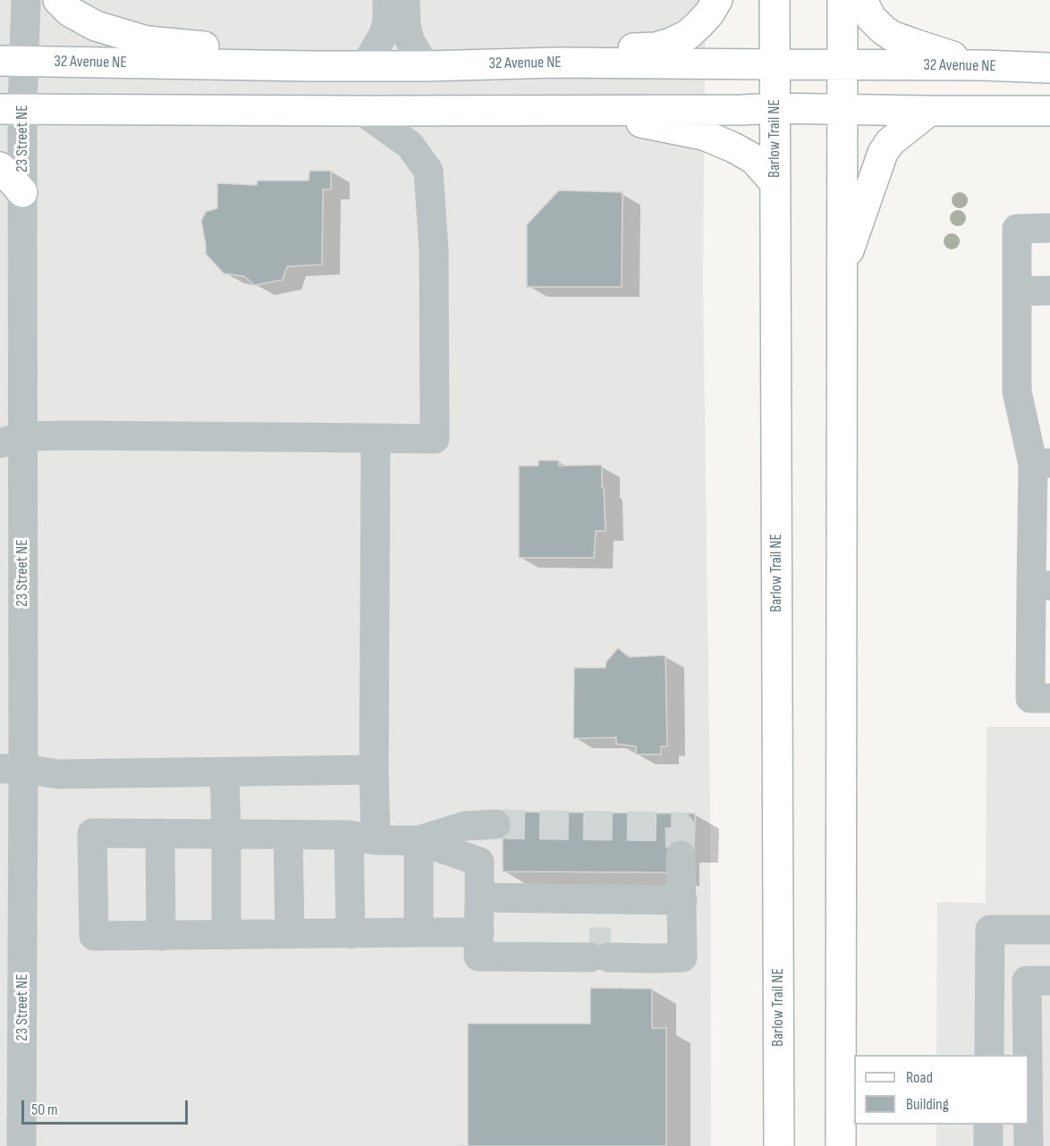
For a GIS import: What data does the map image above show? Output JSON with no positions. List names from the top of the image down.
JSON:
{
  "streets": {
    "main road": ["32 Avenue NE", "Barlow Trail NE"],
    "street": ["23 Street NE"]
  },
  "crossings": [
    ["32 Avenue NE", "23 Street NE"],
    ["32 Avenue NE", "Barlow Trail NE"]
  ],
  "legend": ["Road", "Building"],
  "scale_bar": "50 m"
}
